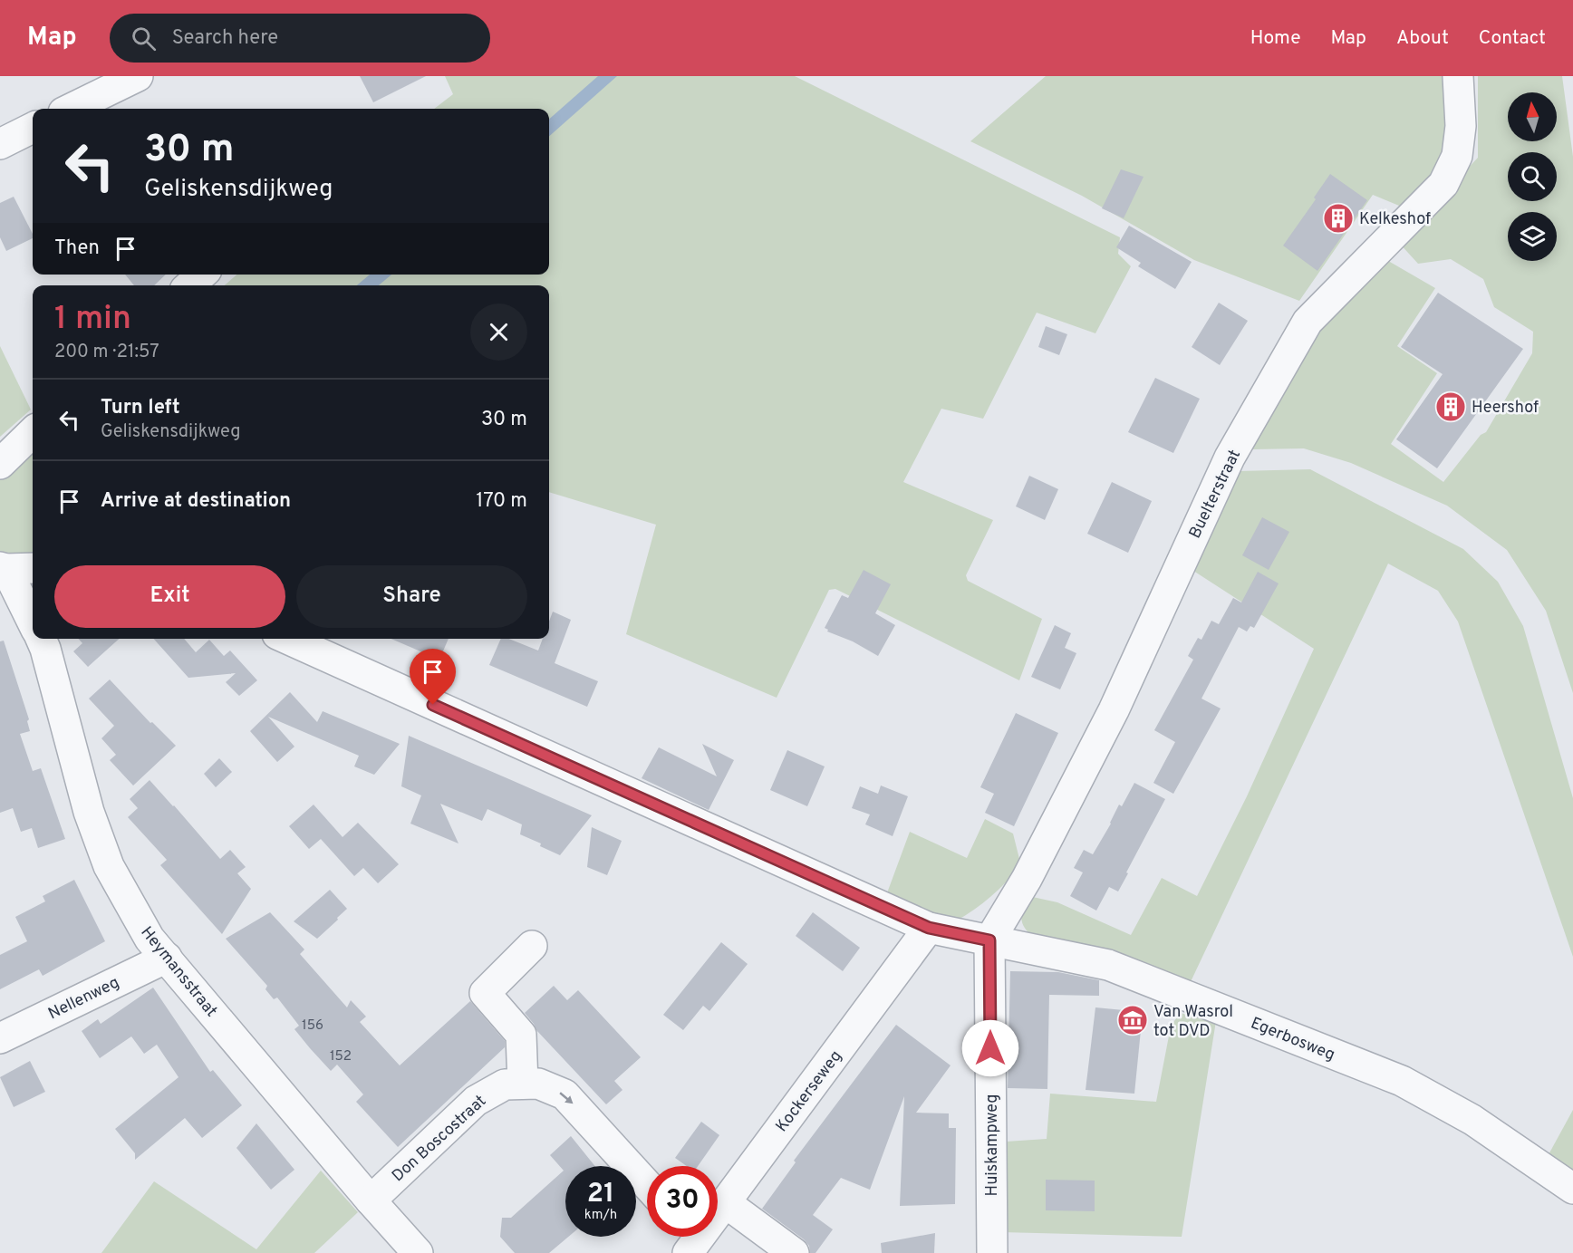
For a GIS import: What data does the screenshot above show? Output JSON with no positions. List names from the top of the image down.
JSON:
{
  "streets": {
    "street": [
      "Buelterstraat",
      "Heymansstraat",
      "Nellenweg",
      "Egerbosweg",
      "Kockerseweg",
      "Don Boscostraat",
      "Huiskampweg"
    ]
  },
  "crossings": [
    ["Buelterstraat", "Egerbosweg"],
    ["Buelterstraat", "Huiskampweg"],
    ["Heymansstraat", "Nellenweg"],
    ["Heymansstraat", "Don Boscostraat"],
    ["Egerbosweg", "Kockerseweg"],
    ["Egerbosweg", "Huiskampweg"]
  ],
  "one_way": ["Don Boscostraat"],
  "places": {
    "building": ["Kelkeshof", "Heershof"],
    "museum": ["Van Wasrol tot DVD"]
  },
  "house_numbers": ["156", "152"],
  "north": "top",
  "page": {
    "header": "Map",
    "search": "Search here",
    "nav": [
      "Home",
      "Map",
      "About",
      "Contact"
    ],
    "turn": ["30 m", "Geliskensdijkweg"],
    "then": "Then",
    "heading": ["1 min", "200 m · 21:57"],
    "list": [
      {
        "name": "Turn left",
        "note": "Geliskensdijkweg",
        "value": "30 m"
      },
      {
        "name": "Arrive at destination",
        "value": "170 m"
      }
    ],
    "buttons": ["Exit", "Share"],
    "speed": "21 km/h",
    "limit": "30"
  }
}
